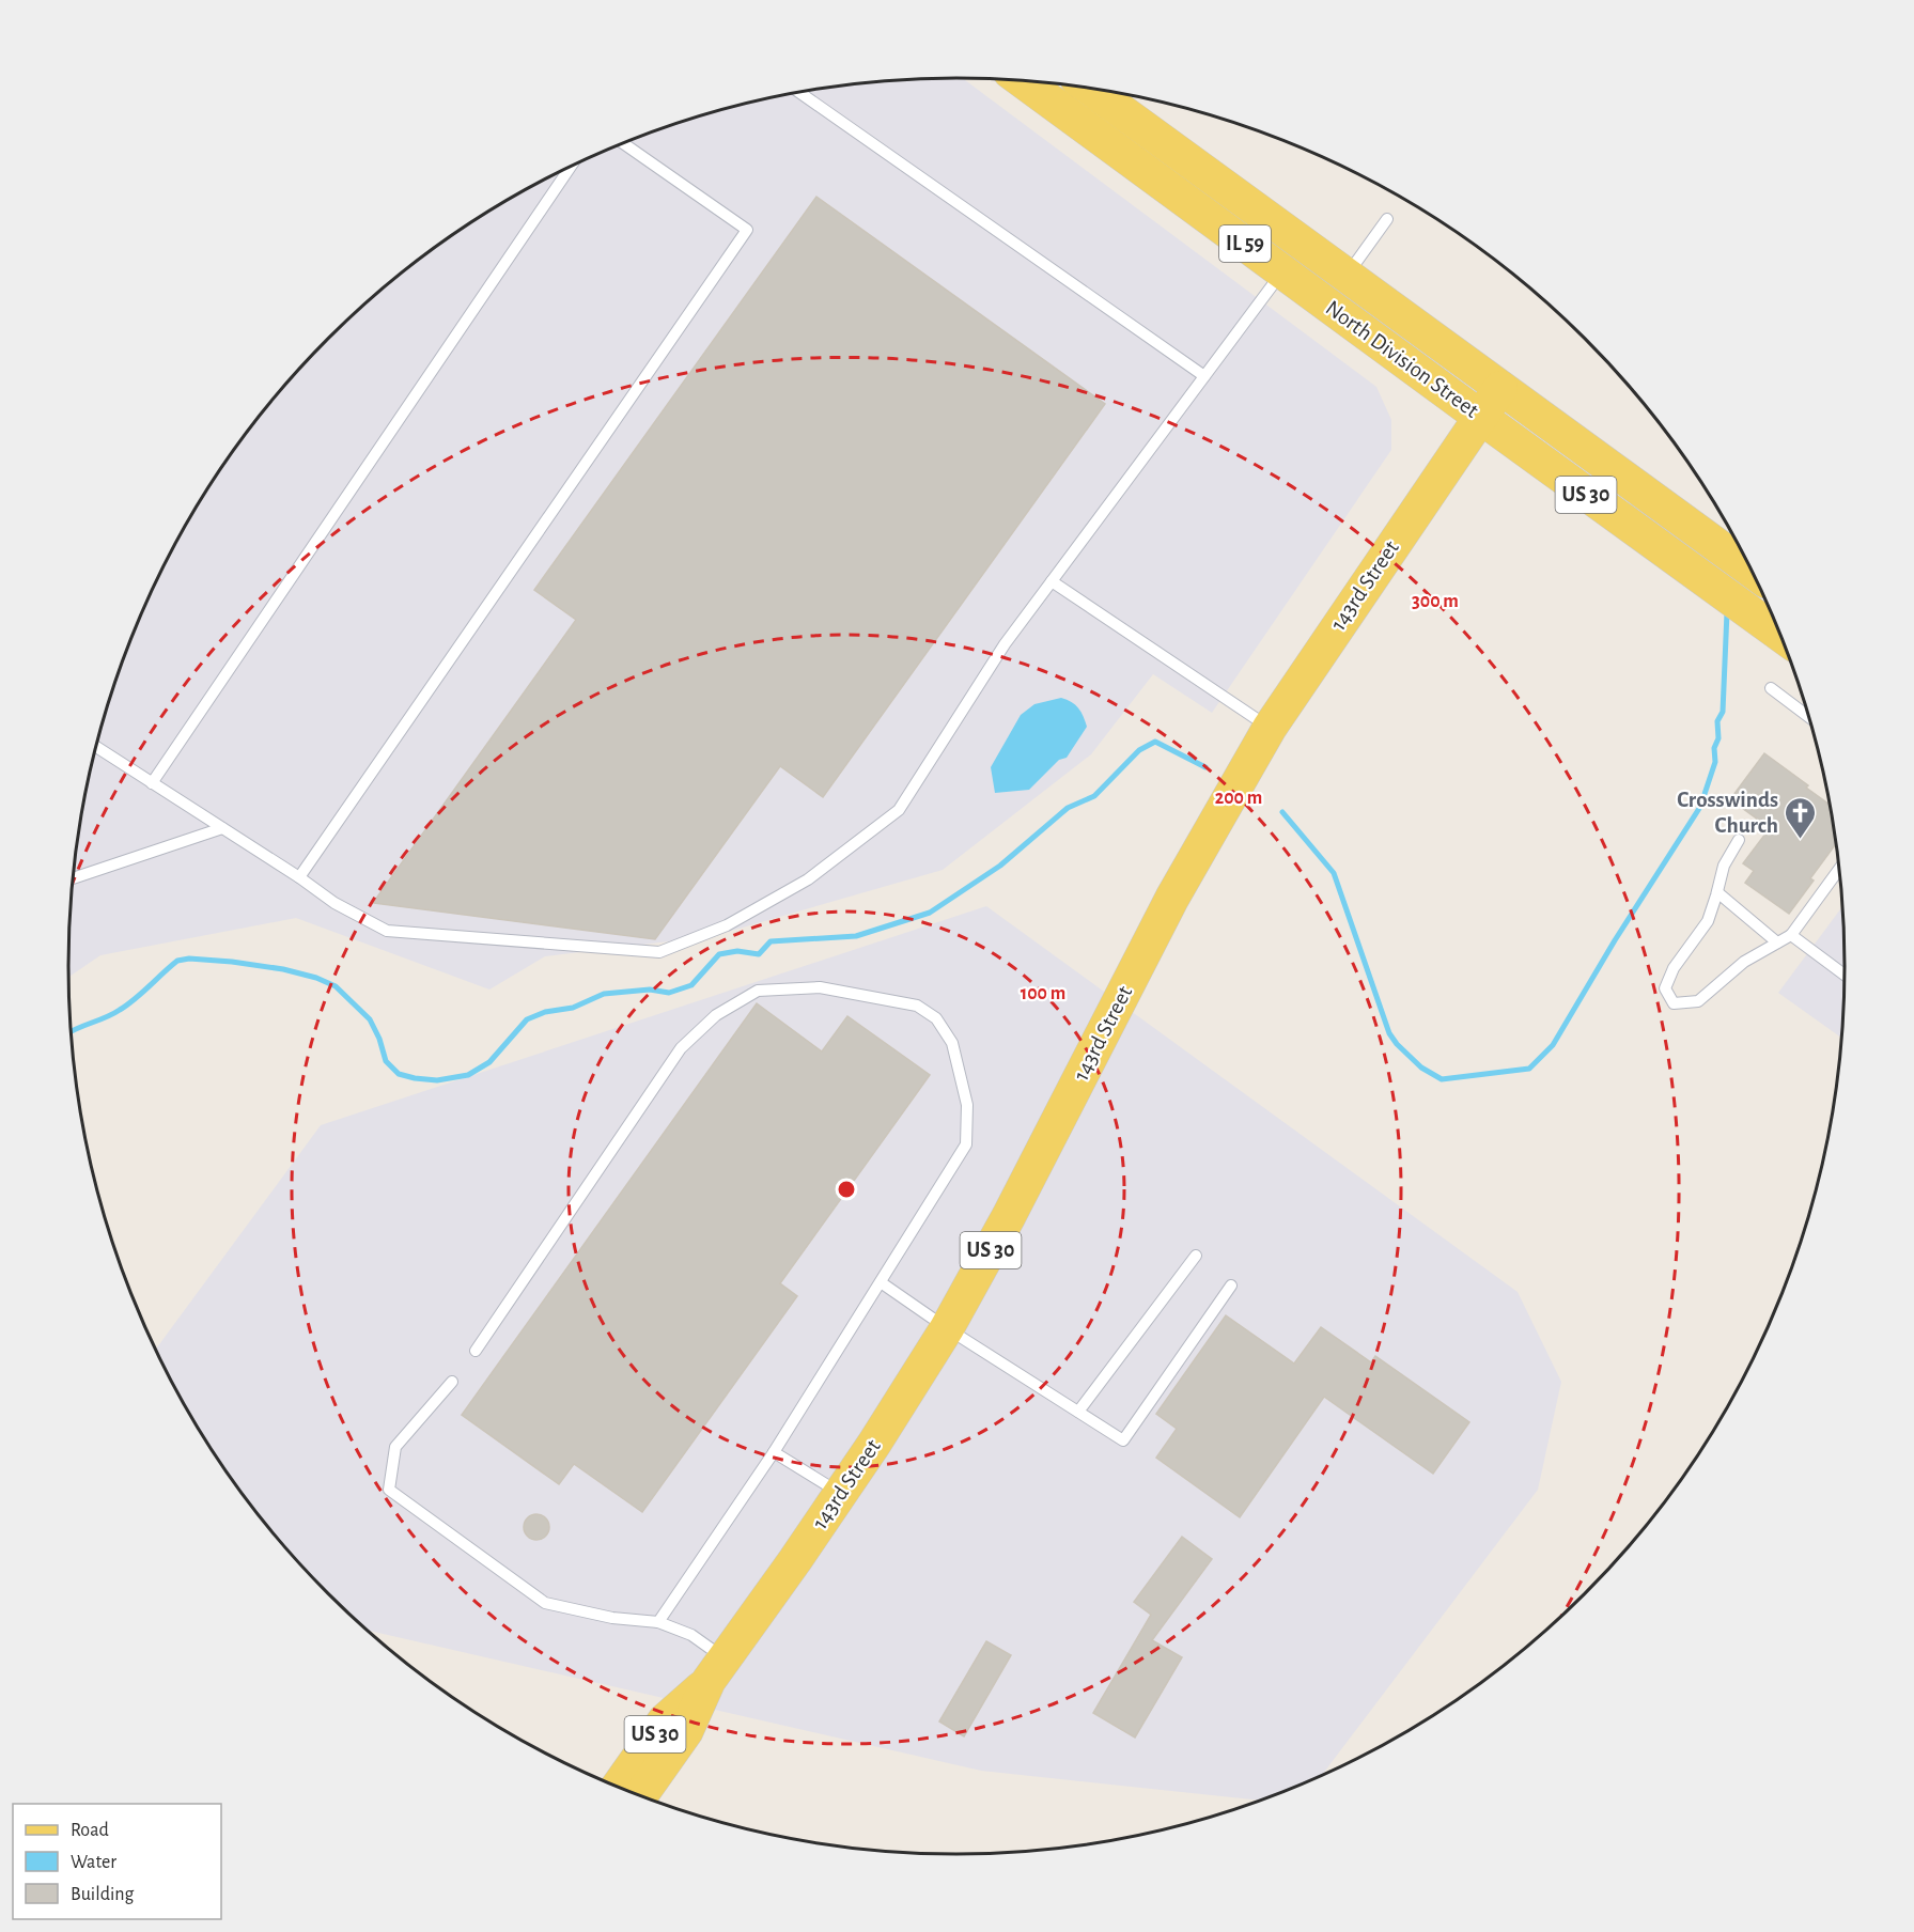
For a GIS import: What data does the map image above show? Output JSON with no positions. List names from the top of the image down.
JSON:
{
  "streets": {
    "main road": [
      "IL 59",
      "North Division Street",
      "US 30",
      "143rd Street"
    ]
  },
  "crossings": [
    ["North Division Street", "143rd Street"]
  ],
  "places": {
    "church": ["Crosswinds Church"]
  },
  "legend": ["Road", "Water", "Building"],
  "rings": ["300 m", "200 m", "100 m"]
}
